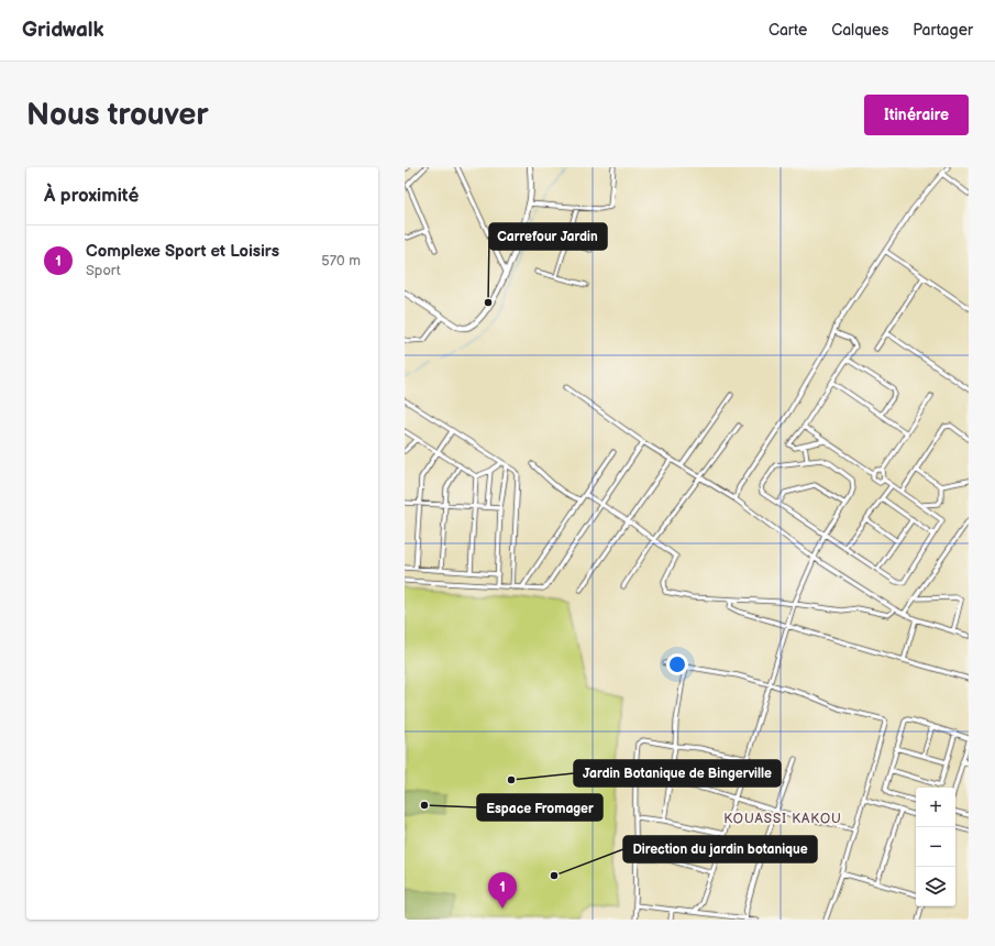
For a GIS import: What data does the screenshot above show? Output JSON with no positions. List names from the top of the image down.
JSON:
{
  "districts": ["KOUASSI KAKOU"],
  "places": [
    "Carrefour Jardin",
    "Jardin Botanique de Bingerville",
    "Espace Fromager",
    "Direction du jardin botanique"
  ],
  "page": {
    "header": "Gridwalk",
    "nav": ["Carte", "Calques", "Partager"],
    "buttons": "Itinéraire",
    "title": "Nous trouver",
    "heading": "À proximité",
    "list": [
      {
        "mark": "1",
        "name": "Complexe Sport et Loisirs",
        "note": "Sport",
        "value": "570 m"
      }
    ],
    "map_buttons": ["+", "−"],
    "pins": "1"
  }
}
